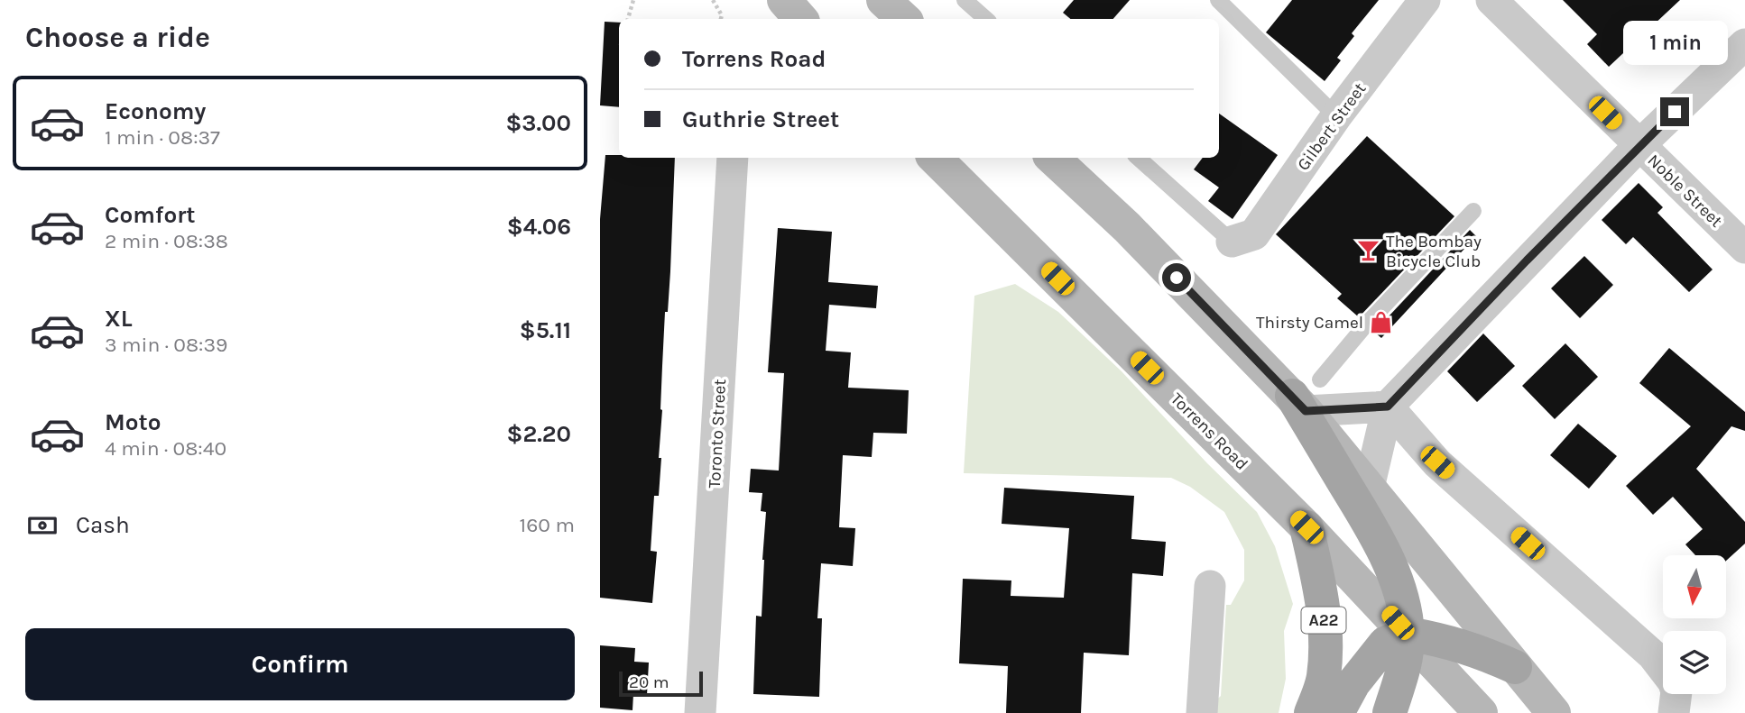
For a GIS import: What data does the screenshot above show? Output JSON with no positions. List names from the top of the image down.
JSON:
{
  "streets": {
    "main road": ["Torrens Road", "A22"],
    "street": ["Gilbert Street", "Noble Street", "Toronto Street"]
  },
  "crossings": [
    ["Torrens Road", "A22"]
  ],
  "places": {
    "bar": ["The Bombay Bicycle Club"],
    "shop": ["Thirsty Camel"]
  },
  "scale_bar": "20 m",
  "north": "bottom",
  "page": {
    "heading": "Choose a ride",
    "banner": ["Torrens Road", "Guthrie Street"],
    "bubble": "1 min",
    "list": [
      {
        "name": "Economy",
        "note": "1 min · 08:37",
        "value": "$3.00"
      },
      {
        "name": "Comfort",
        "note": "2 min · 08:38",
        "value": "$4.06"
      },
      {
        "name": "XL",
        "note": "3 min · 08:39",
        "value": "$5.11"
      },
      {
        "name": "Moto",
        "note": "4 min · 08:40",
        "value": "$2.20"
      }
    ],
    "pay": ["Cash", "160 m"],
    "buttons": "Confirm",
    "scale": "20 m"
  }
}
